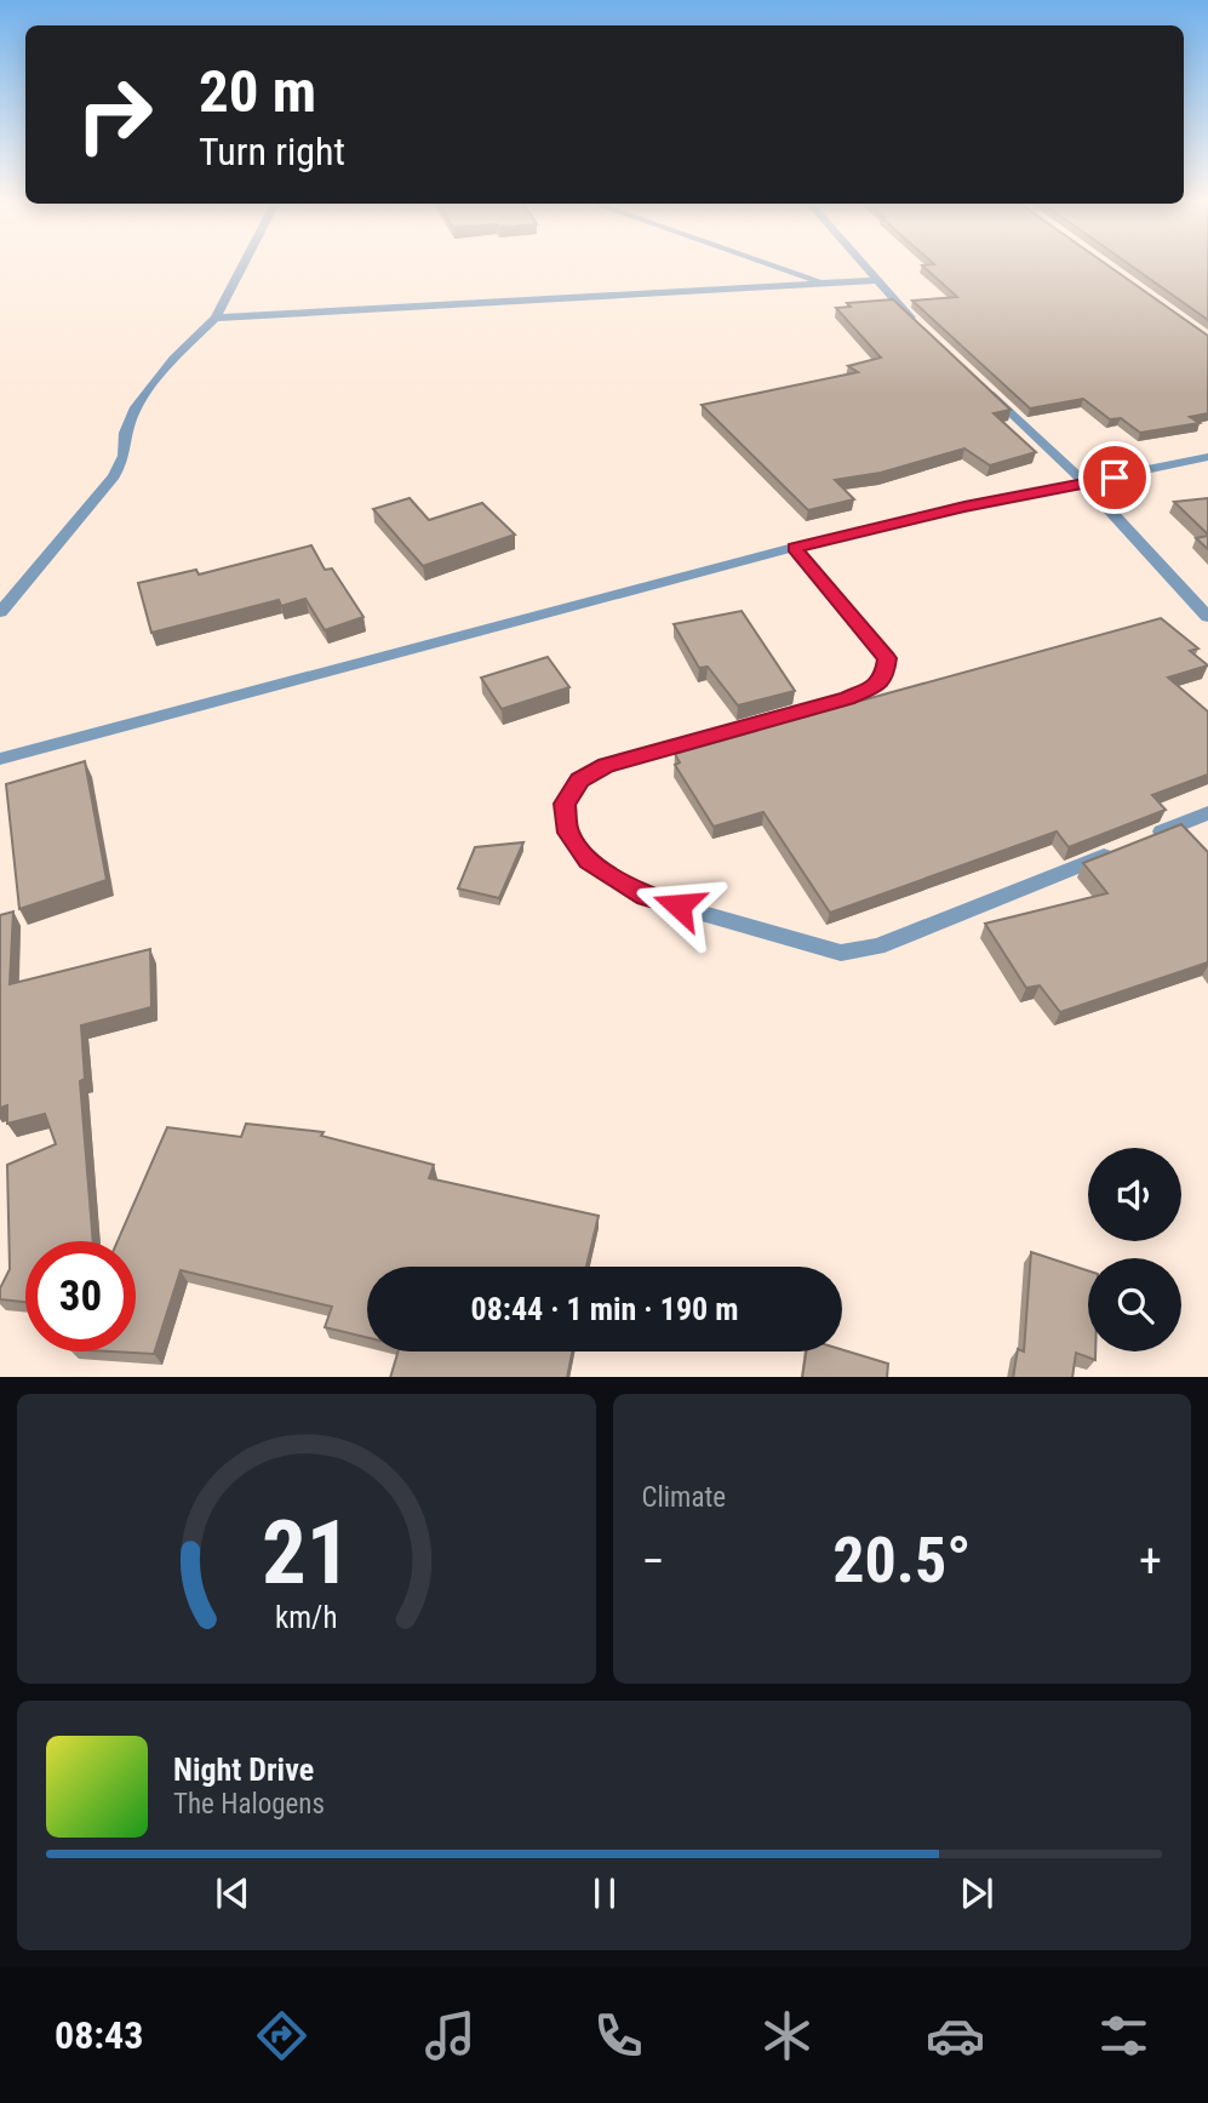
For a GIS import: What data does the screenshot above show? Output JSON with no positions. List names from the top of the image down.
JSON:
{
  "page": {
    "turn": ["20 m", "Turn right"],
    "limit": "30",
    "trip": "08:44 · 1 min · 190 m",
    "tile": "Climate",
    "heat": ["−", "20.5°", "+"],
    "song": ["Night Drive", "The Halogens"],
    "tabs": "08:43",
    "gauge": ["21", "km/h"]
  }
}
